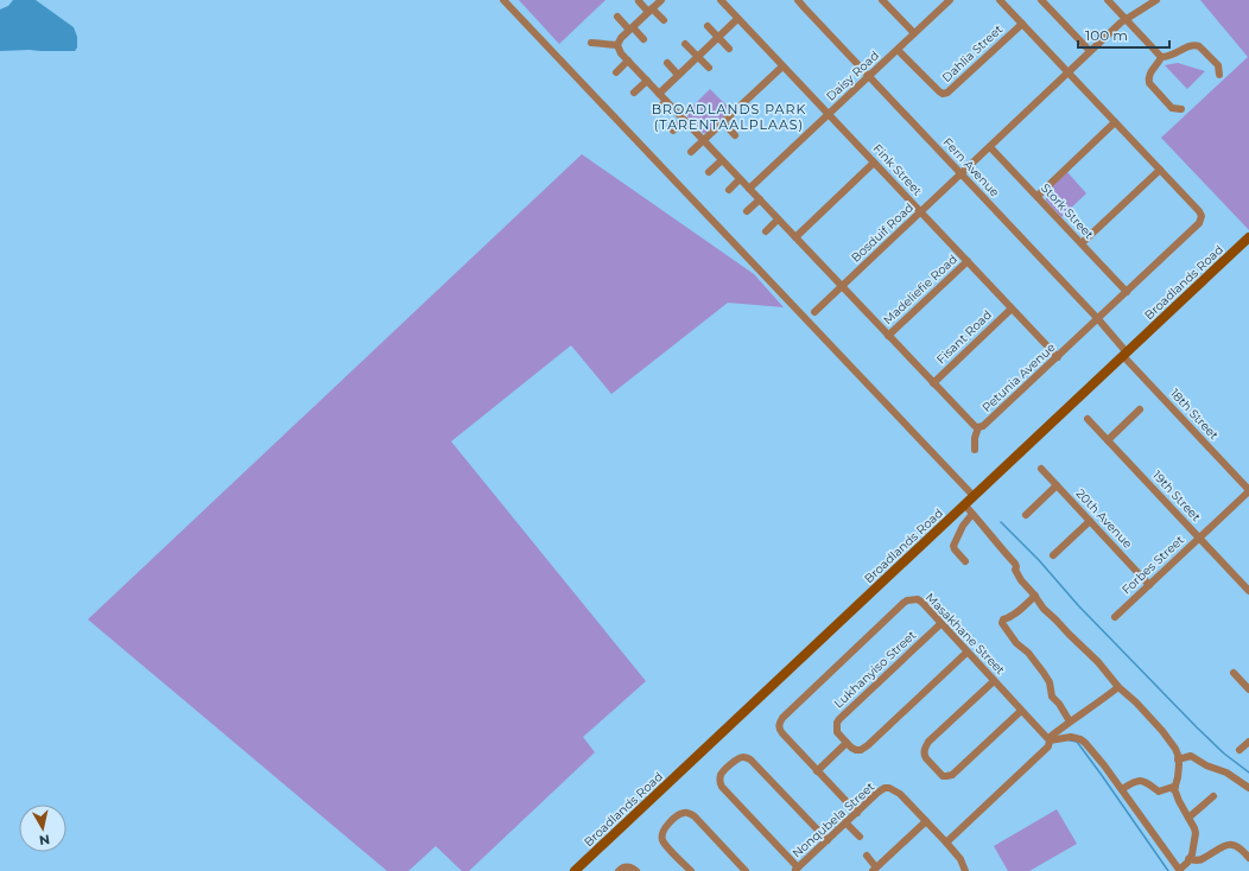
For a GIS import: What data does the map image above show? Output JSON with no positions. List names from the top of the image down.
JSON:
{
  "streets": {
    "main road": ["Broadlands Road"],
    "street": [
      "Dahlia Street",
      "Daisy Road",
      "Fern Avenue",
      "Fink Street",
      "Stork Street",
      "Bosduif Road",
      "Madeliefie Road",
      "Fisant Road",
      "Petunia Avenue",
      "18th Street",
      "19th Street",
      "20th Avenue",
      "Forbes Street",
      "Masakhane Street",
      "Lukhanyiso Street",
      "Nonqubela Street"
    ]
  },
  "crossings": [
    ["Dahlia Street", "Daisy Road"],
    ["Dahlia Street", "Petunia Avenue"],
    ["Daisy Road", "Fern Avenue"],
    ["Daisy Road", "Fink Street"],
    ["Daisy Road", "Petunia Avenue"],
    ["Fern Avenue", "Bosduif Road"],
    ["Fern Avenue", "Broadlands Road"],
    ["Fern Avenue", "Petunia Avenue"],
    ["Fern Avenue", "18th Street"],
    ["Fink Street", "Bosduif Road"],
    ["Fink Street", "Madeliefie Road"],
    ["Fink Street", "Fisant Road"],
    ["Fink Street", "Petunia Avenue"],
    ["Stork Street", "Bosduif Road"],
    ["Stork Street", "Petunia Avenue"],
    ["Bosduif Road", "Petunia Avenue"],
    ["Broadlands Road", "18th Street"],
    ["Madeliefie Road", "Petunia Avenue"],
    ["Fisant Road", "Petunia Avenue"],
    ["18th Street", "Forbes Street"],
    ["19th Street", "Forbes Street"],
    ["20th Avenue", "Forbes Street"],
    ["Masakhane Street", "Lukhanyiso Street"],
    ["Masakhane Street", "Nonqubela Street"]
  ],
  "districts": ["BROADLANDS PARK (TARENTAALPLAAS)"],
  "scale_bar": "100 m",
  "north": "bottom"
}
